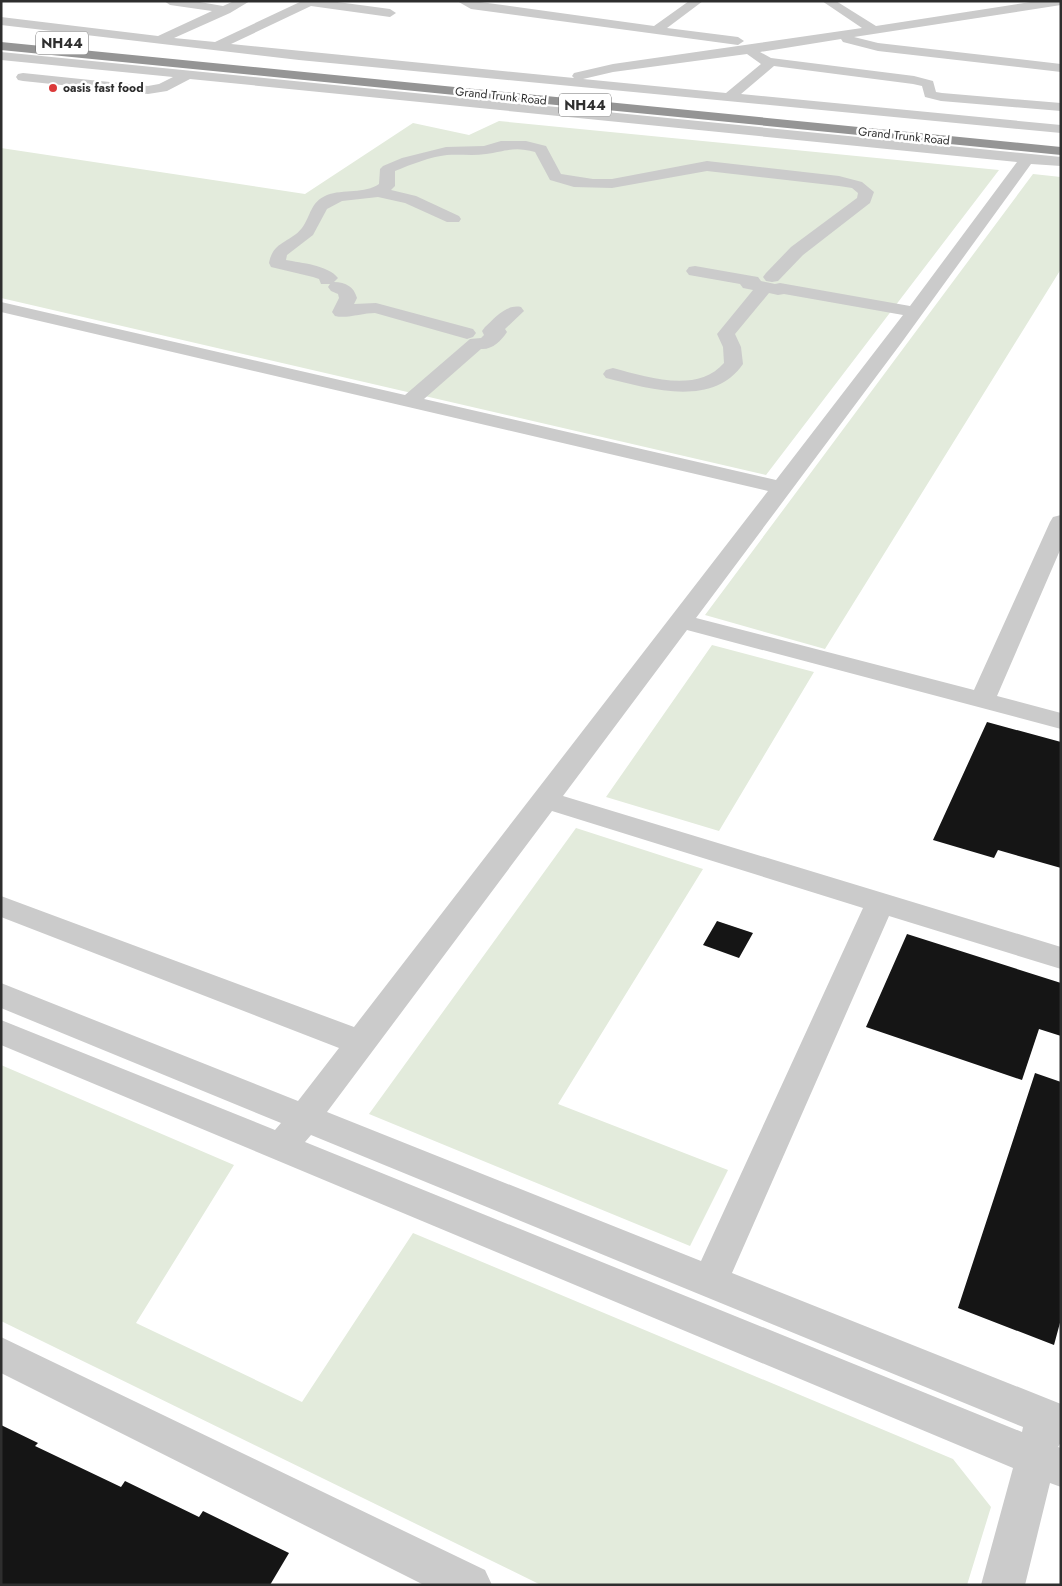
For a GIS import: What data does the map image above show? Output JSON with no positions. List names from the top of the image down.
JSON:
{
  "streets": {
    "highway": ["NH44", "Grand Trunk Road"]
  },
  "places": ["oasis fast food"]
}
